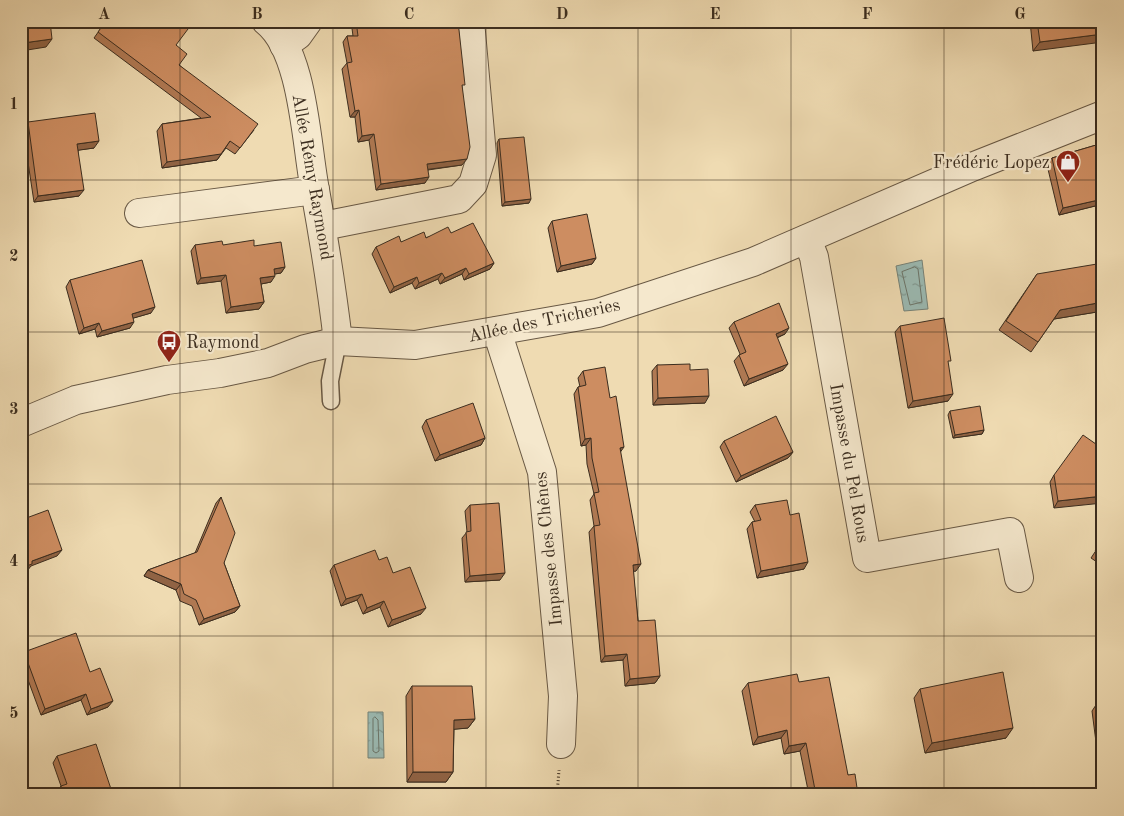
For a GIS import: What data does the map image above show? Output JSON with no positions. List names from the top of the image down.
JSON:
{
  "streets": {
    "street": [
      "Allée Rémy Raymond",
      "Allée des Tricheries",
      "Impasse du Pel Rous",
      "Impasse des Chênes"
    ]
  },
  "crossings": [
    ["Allée Rémy Raymond", "Allée des Tricheries"],
    ["Allée des Tricheries", "Impasse du Pel Rous"],
    ["Allée des Tricheries", "Impasse des Chênes"]
  ],
  "places": {
    "shop": ["Frédéric Lopez"],
    "bus stop": ["Raymond"]
  },
  "grid": {
    "columns": [
      "A",
      "B",
      "C",
      "D",
      "E",
      "F",
      "G"
    ],
    "rows": [
      "1",
      "2",
      "3",
      "4",
      "5"
    ]
  }
}
